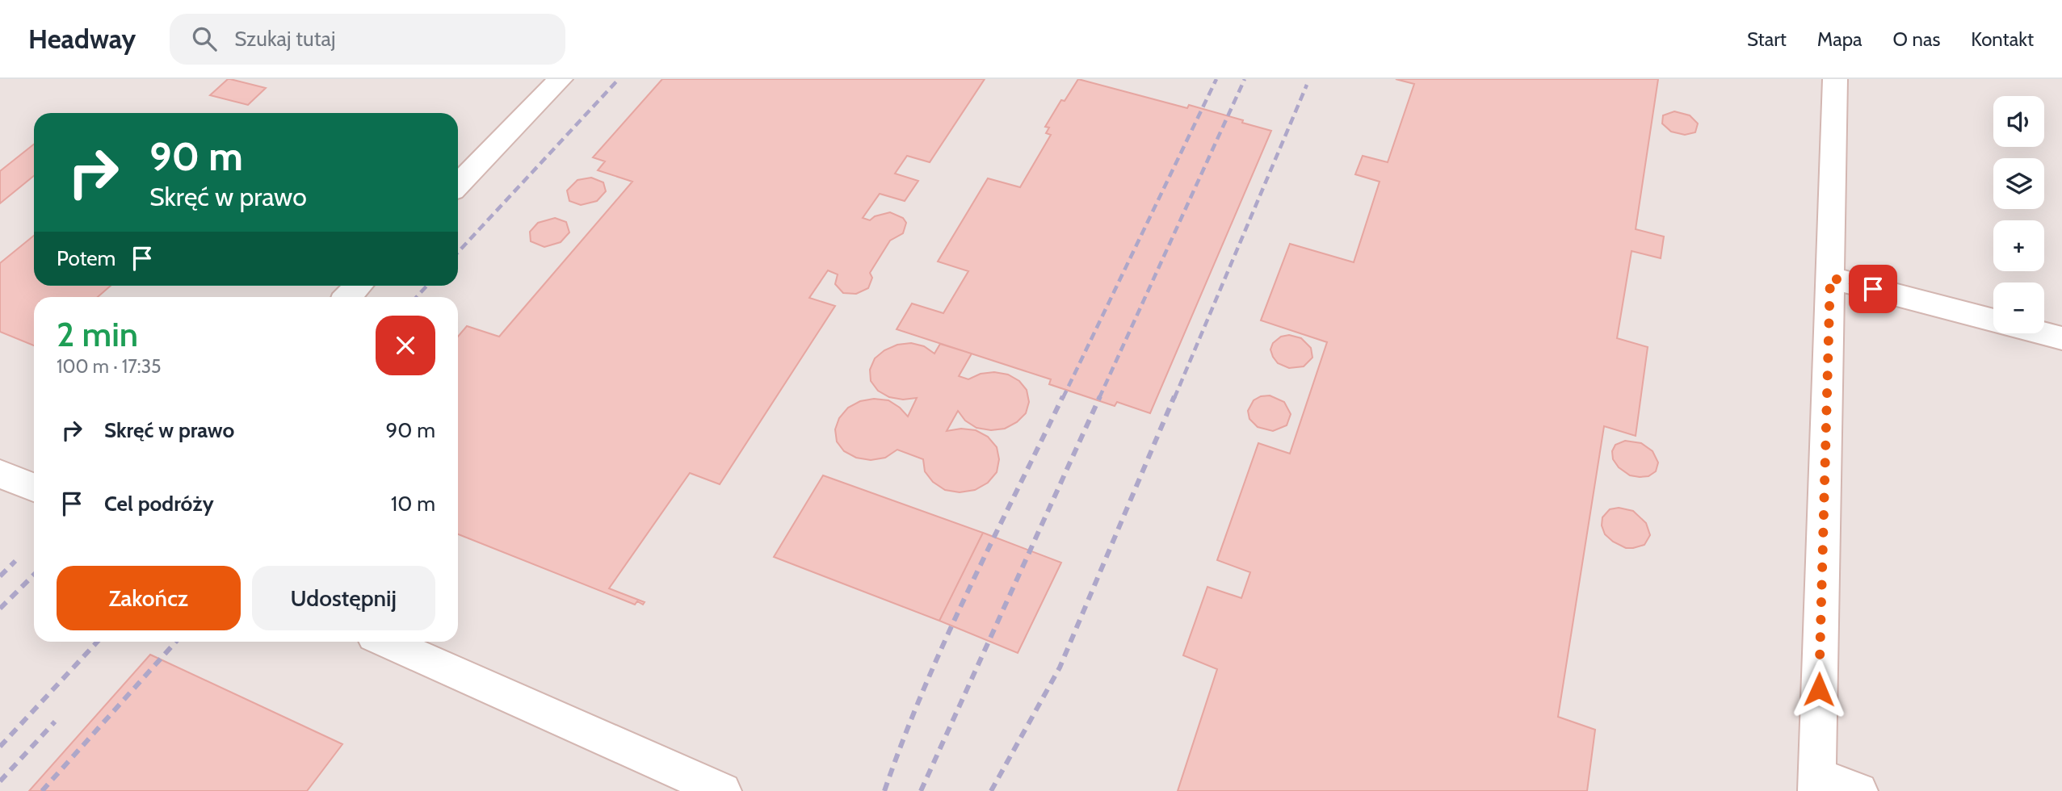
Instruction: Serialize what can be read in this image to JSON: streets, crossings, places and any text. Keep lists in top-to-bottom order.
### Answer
{
  "page": {
    "header": "Headway",
    "search": "Szukaj tutaj",
    "nav": [
      "Start",
      "Mapa",
      "O nas",
      "Kontakt"
    ],
    "map_buttons": ["+", "−"],
    "turn": ["90 m", "Skręć w prawo"],
    "then": "Potem",
    "heading": ["2 min", "100 m · 17:35"],
    "list": [
      {
        "name": "Skręć w prawo",
        "value": "90 m"
      },
      {
        "name": "Cel podróży",
        "value": "10 m"
      }
    ],
    "buttons": ["Zakończ", "Udostępnij"]
  }
}
